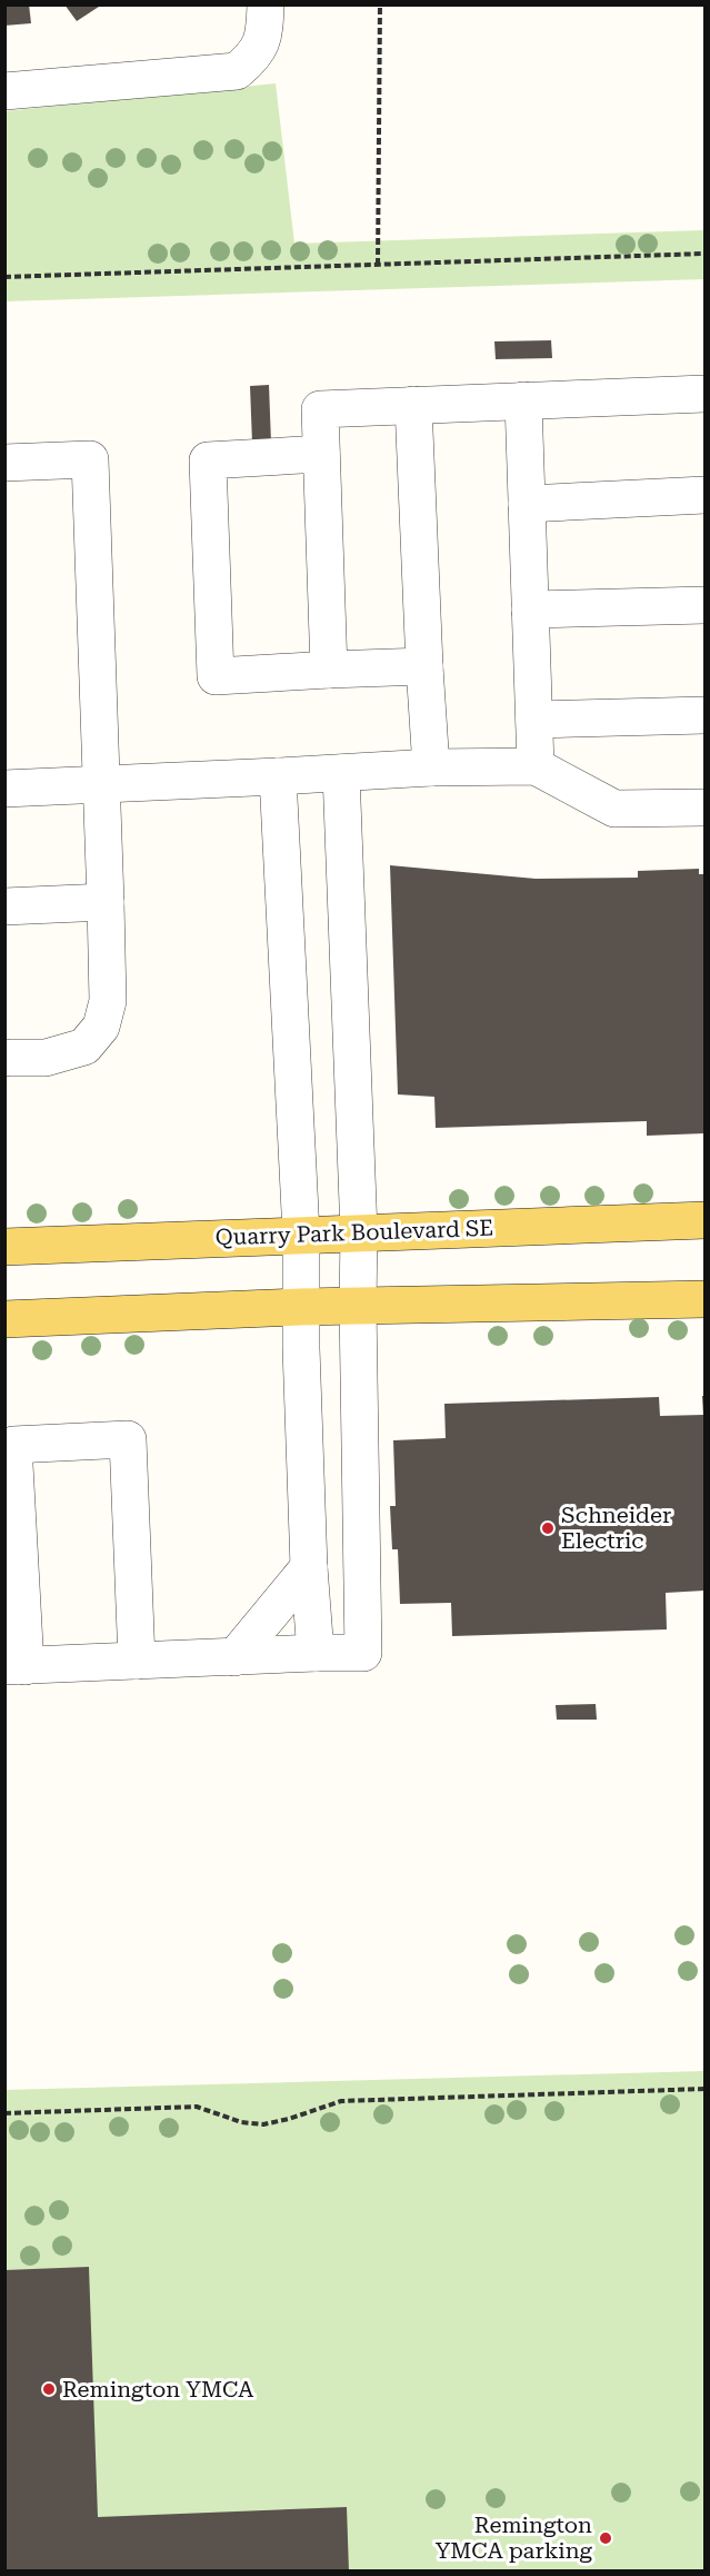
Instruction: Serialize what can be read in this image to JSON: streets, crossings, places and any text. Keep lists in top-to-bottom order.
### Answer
{
  "streets": {
    "main road": ["Quarry Park Boulevard SE"]
  },
  "places": ["Schneider Electric", "Remington YMCA", "Remington YMCA parking"]
}
